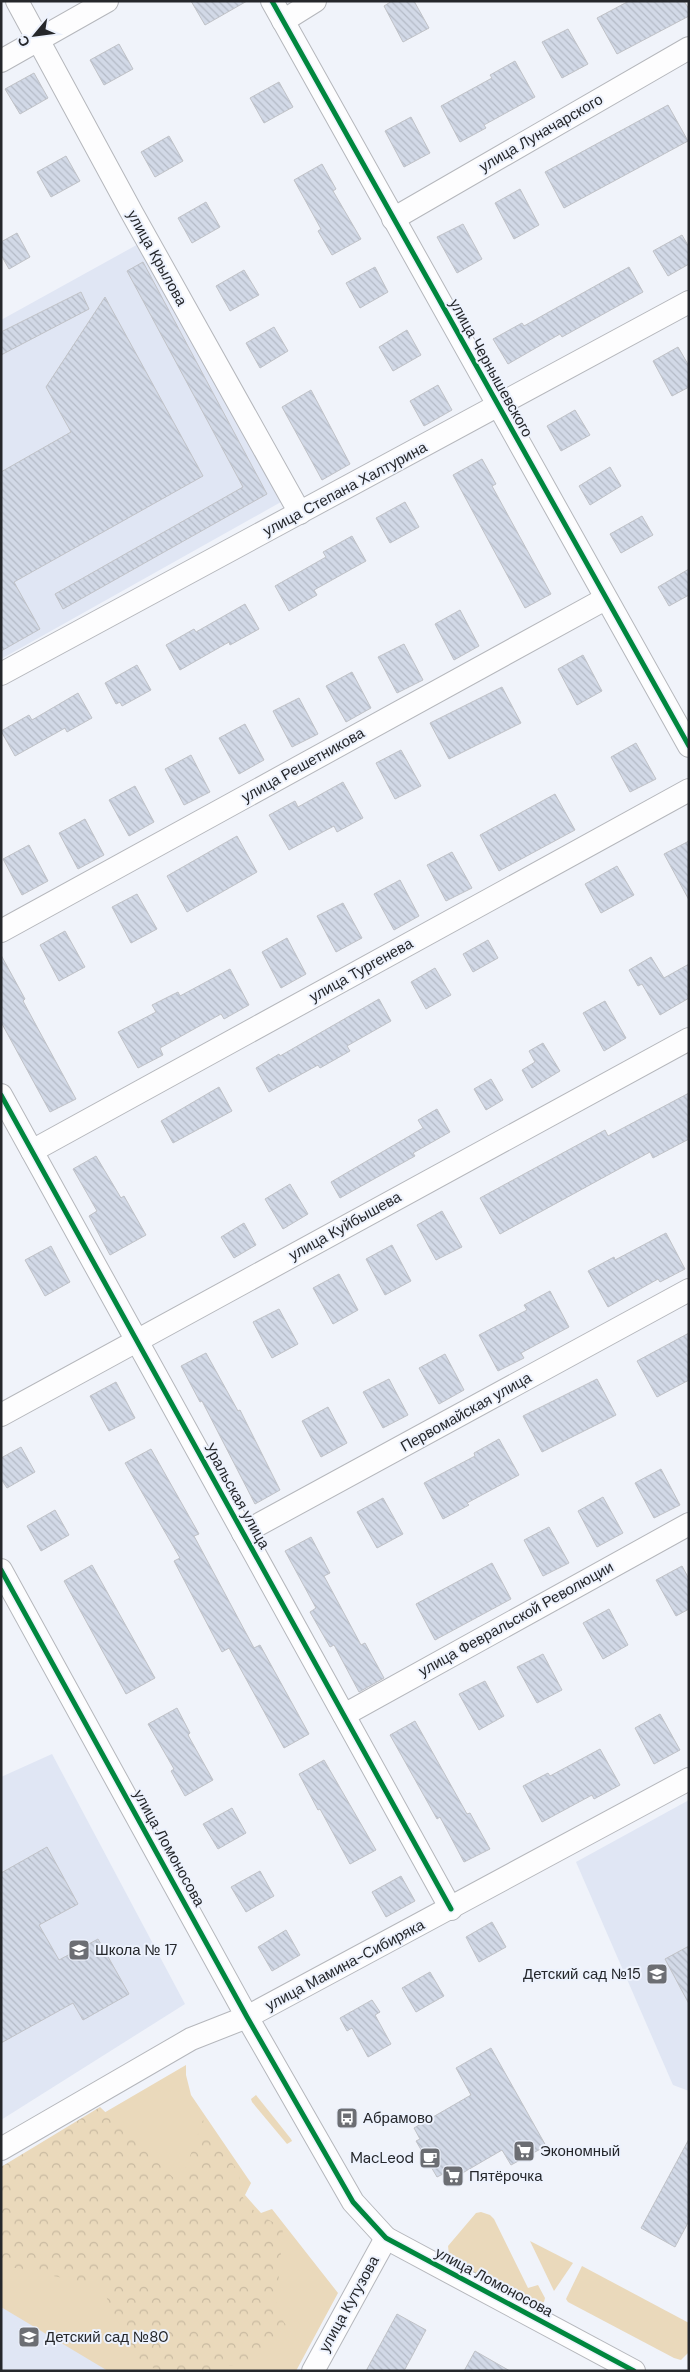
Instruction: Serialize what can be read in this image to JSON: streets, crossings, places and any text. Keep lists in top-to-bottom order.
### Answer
{
  "streets": {
    "street": [
      "улица Луначарского",
      "улица Крылова",
      "улица Чернышевского",
      "улица Степана Халтурина",
      "улица Решетникова",
      "улица Тургенева",
      "улица Куйбышева",
      "Первомайская улица",
      "Уральская улица",
      "улица Февральской Революции",
      "улица Ломоносова",
      "улица Мамина-Сибиряка",
      "улица Кутузова"
    ]
  },
  "crossings": [
    ["улица Луначарского", "улица Чернышевского"],
    ["улица Крылова", "улица Степана Халтурина"],
    ["улица Чернышевского", "улица Степана Халтурина"],
    ["улица Чернышевского", "улица Решетникова"],
    ["улица Тургенева", "Уральская улица"],
    ["улица Куйбышева", "Уральская улица"],
    ["Первомайская улица", "Уральская улица"],
    ["Уральская улица", "улица Февральской Революции"],
    ["Уральская улица", "улица Мамина-Сибиряка"],
    ["улица Ломоносова", "улица Мамина-Сибиряка"],
    ["улица Ломоносова", "улица Кутузова"]
  ],
  "places": {
    "school or university": ["Школа № 17", "Детский сад №15", "Детский сад №80"],
    "bus stop": ["Абрамово"],
    "supermarket": ["Экономный", "Пятёрочка"],
    "cafe": ["MacLeod"]
  },
  "north": "bottom left"
}
